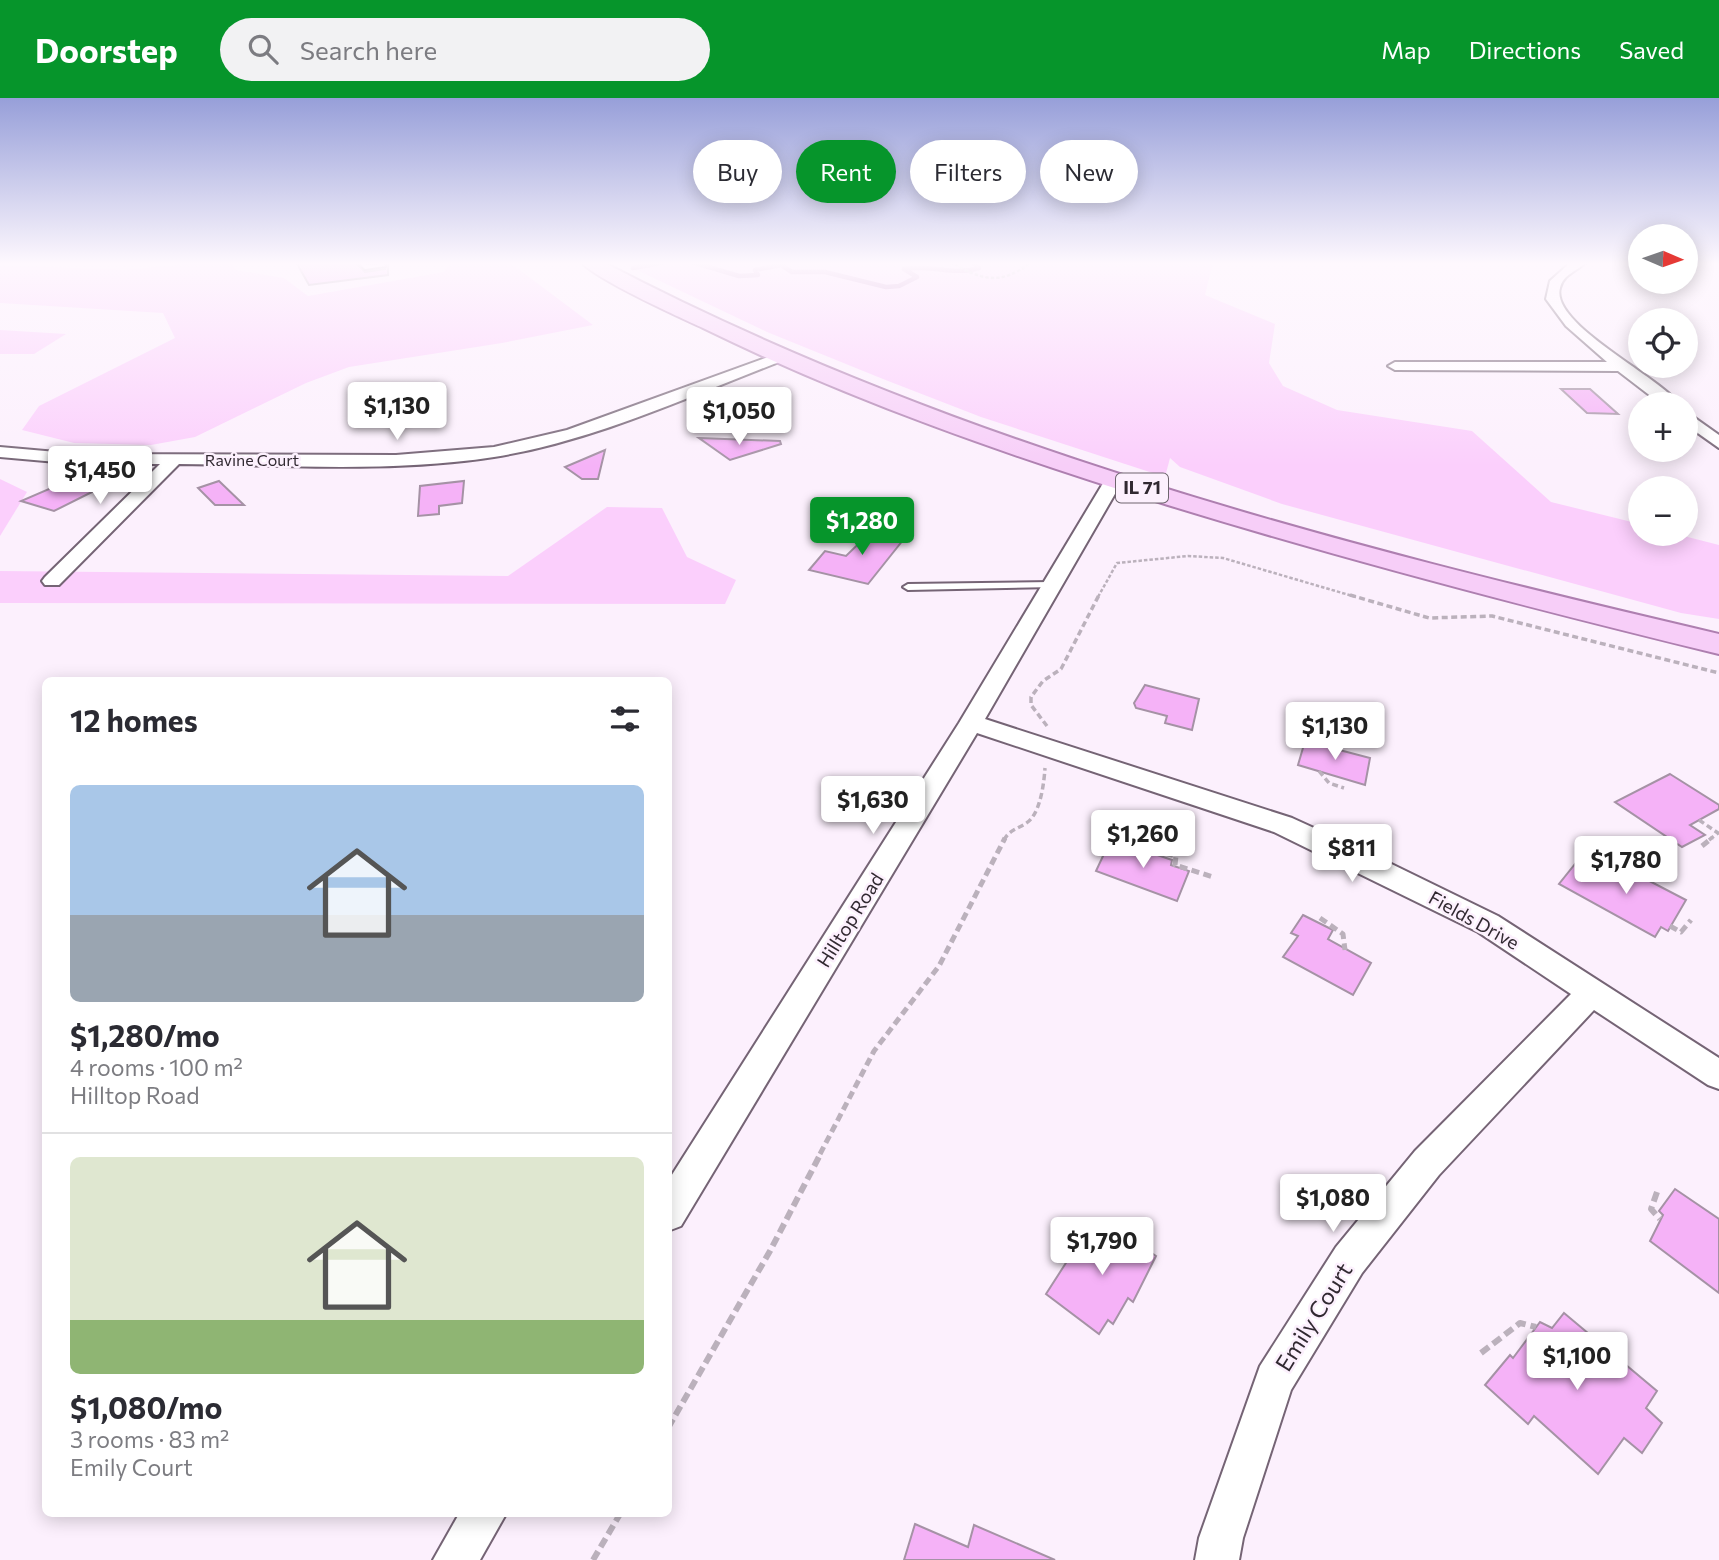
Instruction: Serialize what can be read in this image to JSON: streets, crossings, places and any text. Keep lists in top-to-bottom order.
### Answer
{
  "streets": {
    "main road": ["IL 71"],
    "street": [
      "Ravine Court",
      "Hilltop Road",
      "Fields Drive",
      "Emily Court"
    ]
  },
  "crossings": [
    ["Ravine Court", "IL 71"],
    ["IL 71", "Hilltop Road"],
    ["Hilltop Road", "Fields Drive"],
    ["Fields Drive", "Emily Court"]
  ],
  "north": "right",
  "page": {
    "header": "Doorstep",
    "search": "Search here",
    "nav": ["Map", "Directions", "Saved"],
    "chip": [
      "Buy",
      "Rent",
      "Filters",
      "New"
    ],
    "map_buttons": ["+", "−"],
    "price": [
      "$1,130",
      "$1,050",
      "$1,450",
      "$1,280",
      "$1,130",
      "$1,630",
      "$1,260",
      "$811",
      "$1,780",
      "$1,080",
      "$1,790",
      "$1,100"
    ],
    "heading": "12 homes",
    "list": [
      {
        "name": "$1,280/mo",
        "note": "4 rooms · 100 m² · Hilltop Road"
      },
      {
        "name": "$1,080/mo",
        "note": "3 rooms · 83 m² · Emily Court"
      }
    ]
  }
}
